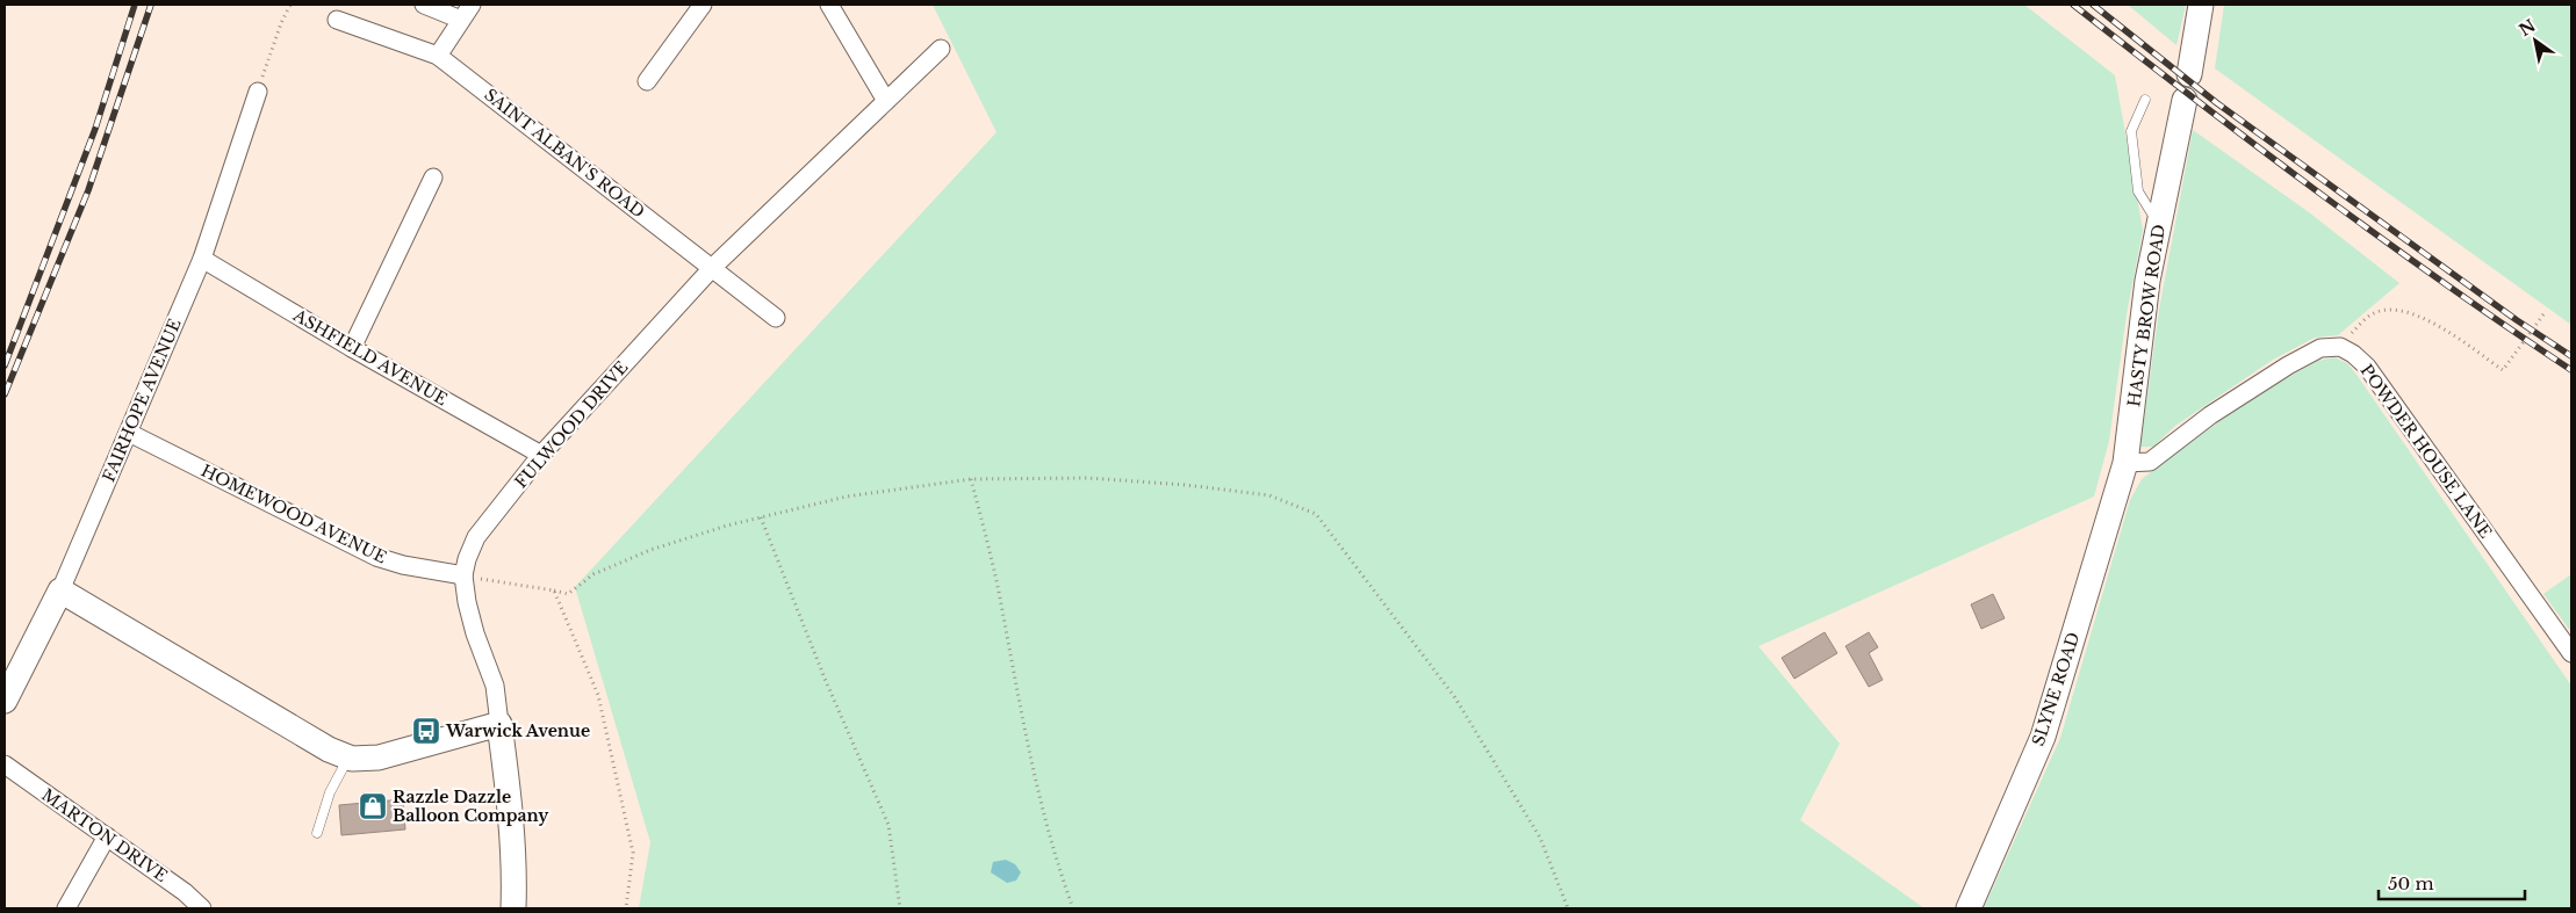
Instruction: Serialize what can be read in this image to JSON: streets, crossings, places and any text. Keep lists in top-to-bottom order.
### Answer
{
  "streets": {
    "street": [
      "SAINT ALBAN'S ROAD",
      "HASTY BROW ROAD",
      "ASHFIELD AVENUE",
      "FAIRHOPE AVENUE",
      "FULWOOD DRIVE",
      "POWDER HOUSE LANE",
      "HOMEWOOD AVENUE",
      "SLYNE ROAD",
      "MARTON DRIVE"
    ]
  },
  "crossings": [
    ["SAINT ALBAN'S ROAD", "FULWOOD DRIVE"],
    ["HASTY BROW ROAD", "SLYNE ROAD"],
    ["ASHFIELD AVENUE", "FAIRHOPE AVENUE"],
    ["ASHFIELD AVENUE", "FULWOOD DRIVE"],
    ["FAIRHOPE AVENUE", "HOMEWOOD AVENUE"],
    ["FULWOOD DRIVE", "HOMEWOOD AVENUE"]
  ],
  "places": {
    "bus stop": ["Warwick Avenue"],
    "shop": ["Razzle Dazzle Balloon Company"]
  },
  "scale_bar": "50 m",
  "north": "top left"
}
